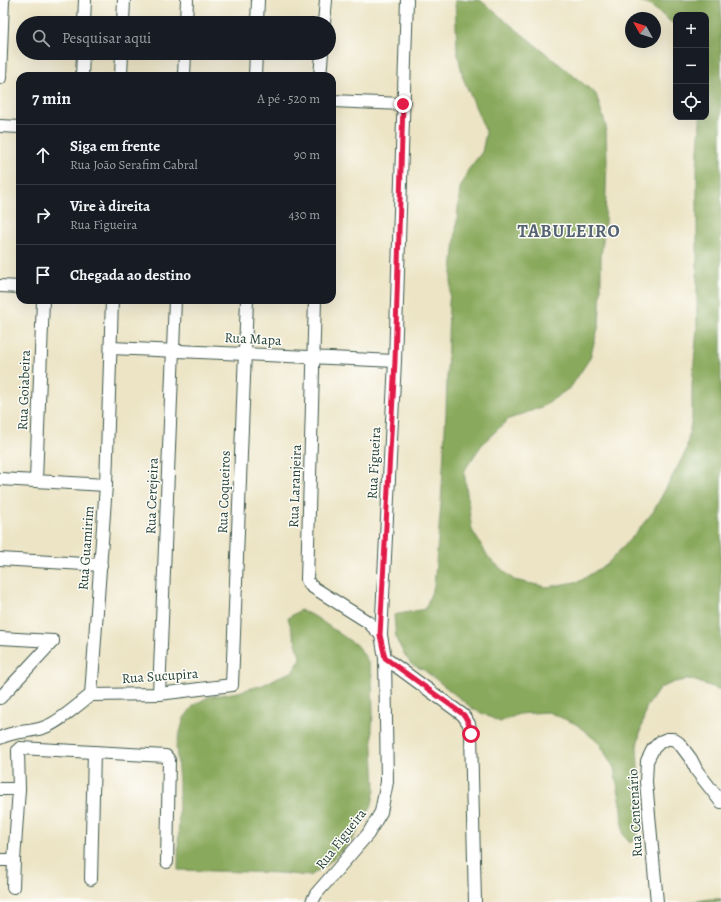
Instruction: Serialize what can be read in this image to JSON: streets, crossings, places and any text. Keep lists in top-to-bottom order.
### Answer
{
  "streets": {
    "street": [
      "Rua Mapa",
      "Rua Goiabeira",
      "Rua Figueira",
      "Rua Laranjeira",
      "Rua Coqueiros",
      "Rua Cerejeira",
      "Rua Guamirim",
      "Rua Sucupira",
      "Rua Centenário"
    ]
  },
  "crossings": [
    ["Rua Mapa", "Rua Figueira"],
    ["Rua Mapa", "Rua Laranjeira"],
    ["Rua Mapa", "Rua Coqueiros"],
    ["Rua Mapa", "Rua Cerejeira"],
    ["Rua Mapa", "Rua Guamirim"],
    ["Rua Figueira", "Rua Laranjeira"],
    ["Rua Coqueiros", "Rua Sucupira"],
    ["Rua Cerejeira", "Rua Sucupira"],
    ["Rua Guamirim", "Rua Sucupira"]
  ],
  "districts": ["TABULEIRO"],
  "north": "top left",
  "page": {
    "map_buttons": ["+", "−"],
    "search": "Pesquisar aqui",
    "heading": ["7 min", "A pé · 520 m"],
    "list": [
      ["Siga em frente", "Rua João Serafim Cabral", "90 m"],
      ["Vire à direita", "Rua Figueira", "430 m"],
      "Chegada ao destino"
    ]
  }
}
